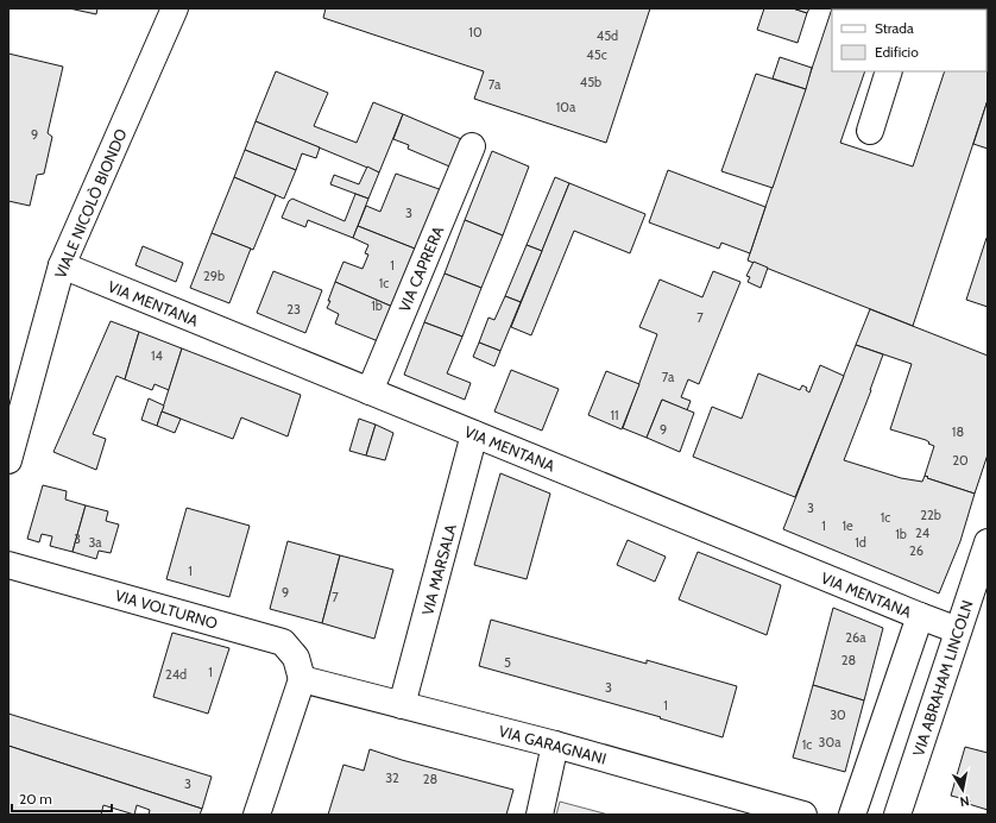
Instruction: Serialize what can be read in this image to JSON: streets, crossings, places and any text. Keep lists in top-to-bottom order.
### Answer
{
  "streets": {
    "street": [
      "VIALE NICOLÒ BIONDO",
      "VIA CAPRERA",
      "VIA MENTANA",
      "VIA MARSALA",
      "VIA VOLTURNO",
      "VIA ABRAHAM LINCOLN",
      "VIA GARAGNANI"
    ]
  },
  "crossings": [
    ["VIALE NICOLÒ BIONDO", "VIA MENTANA"],
    ["VIA CAPRERA", "VIA MENTANA"],
    ["VIA MENTANA", "VIA MARSALA"],
    ["VIA MENTANA", "VIA ABRAHAM LINCOLN"],
    ["VIA MARSALA", "VIA GARAGNANI"],
    ["VIA VOLTURNO", "VIA GARAGNANI"]
  ],
  "house_numbers": [
    "10",
    "45d",
    "45c",
    "45b",
    "7a",
    "10a",
    "9",
    "3",
    "1",
    "29b",
    "1c",
    "1b",
    "23",
    "7",
    "14",
    "7a",
    "11",
    "9",
    "18",
    "20",
    "3",
    "22b",
    "1c",
    "1",
    "1e",
    "24",
    "1b",
    "3",
    "3a",
    "1d",
    "26",
    "1",
    "9",
    "7",
    "26a",
    "28",
    "5",
    "1",
    "24d",
    "3",
    "1",
    "30",
    "30a",
    "1c",
    "32",
    "28",
    "3"
  ],
  "legend": ["Strada", "Edificio"],
  "scale_bar": "20 m",
  "north": "bottom"
}
